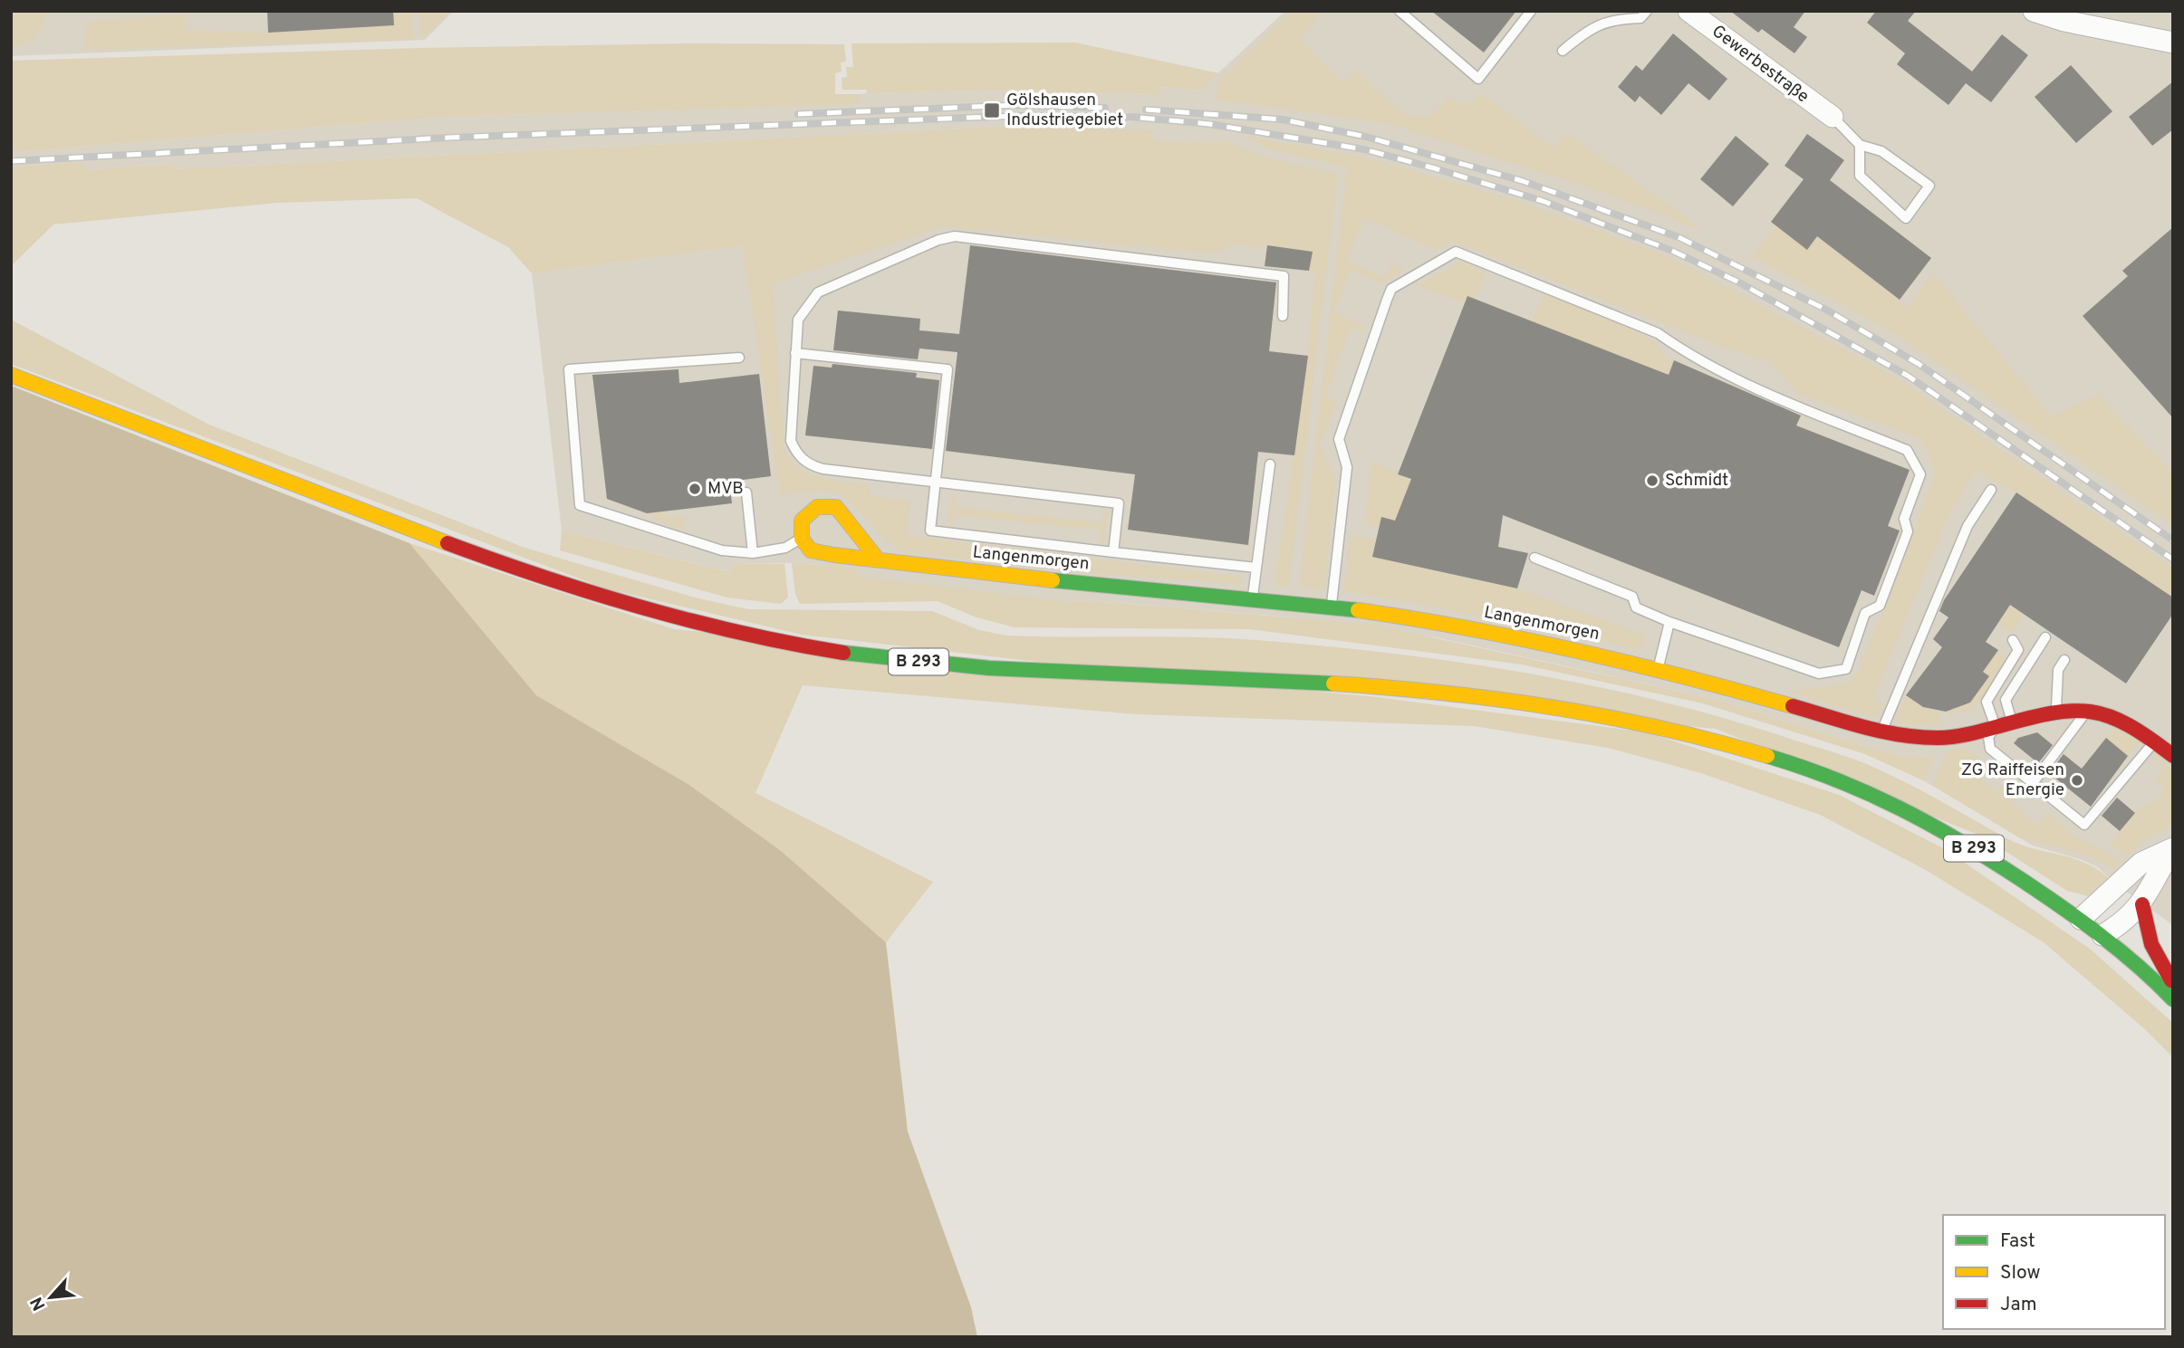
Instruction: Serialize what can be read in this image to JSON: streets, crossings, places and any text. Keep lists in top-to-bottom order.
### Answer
{
  "streets": {
    "main road": ["Langenmorgen", "B 293"],
    "street": ["Gewerbestraße"]
  },
  "places": {
    "transit": ["Gölshausen Industriegebiet"],
    "other": ["Schmidt", "MVB", "ZG Raiffeisen Energie"]
  },
  "legend": ["Fast", "Slow", "Jam"],
  "north": "bottom left"
}
